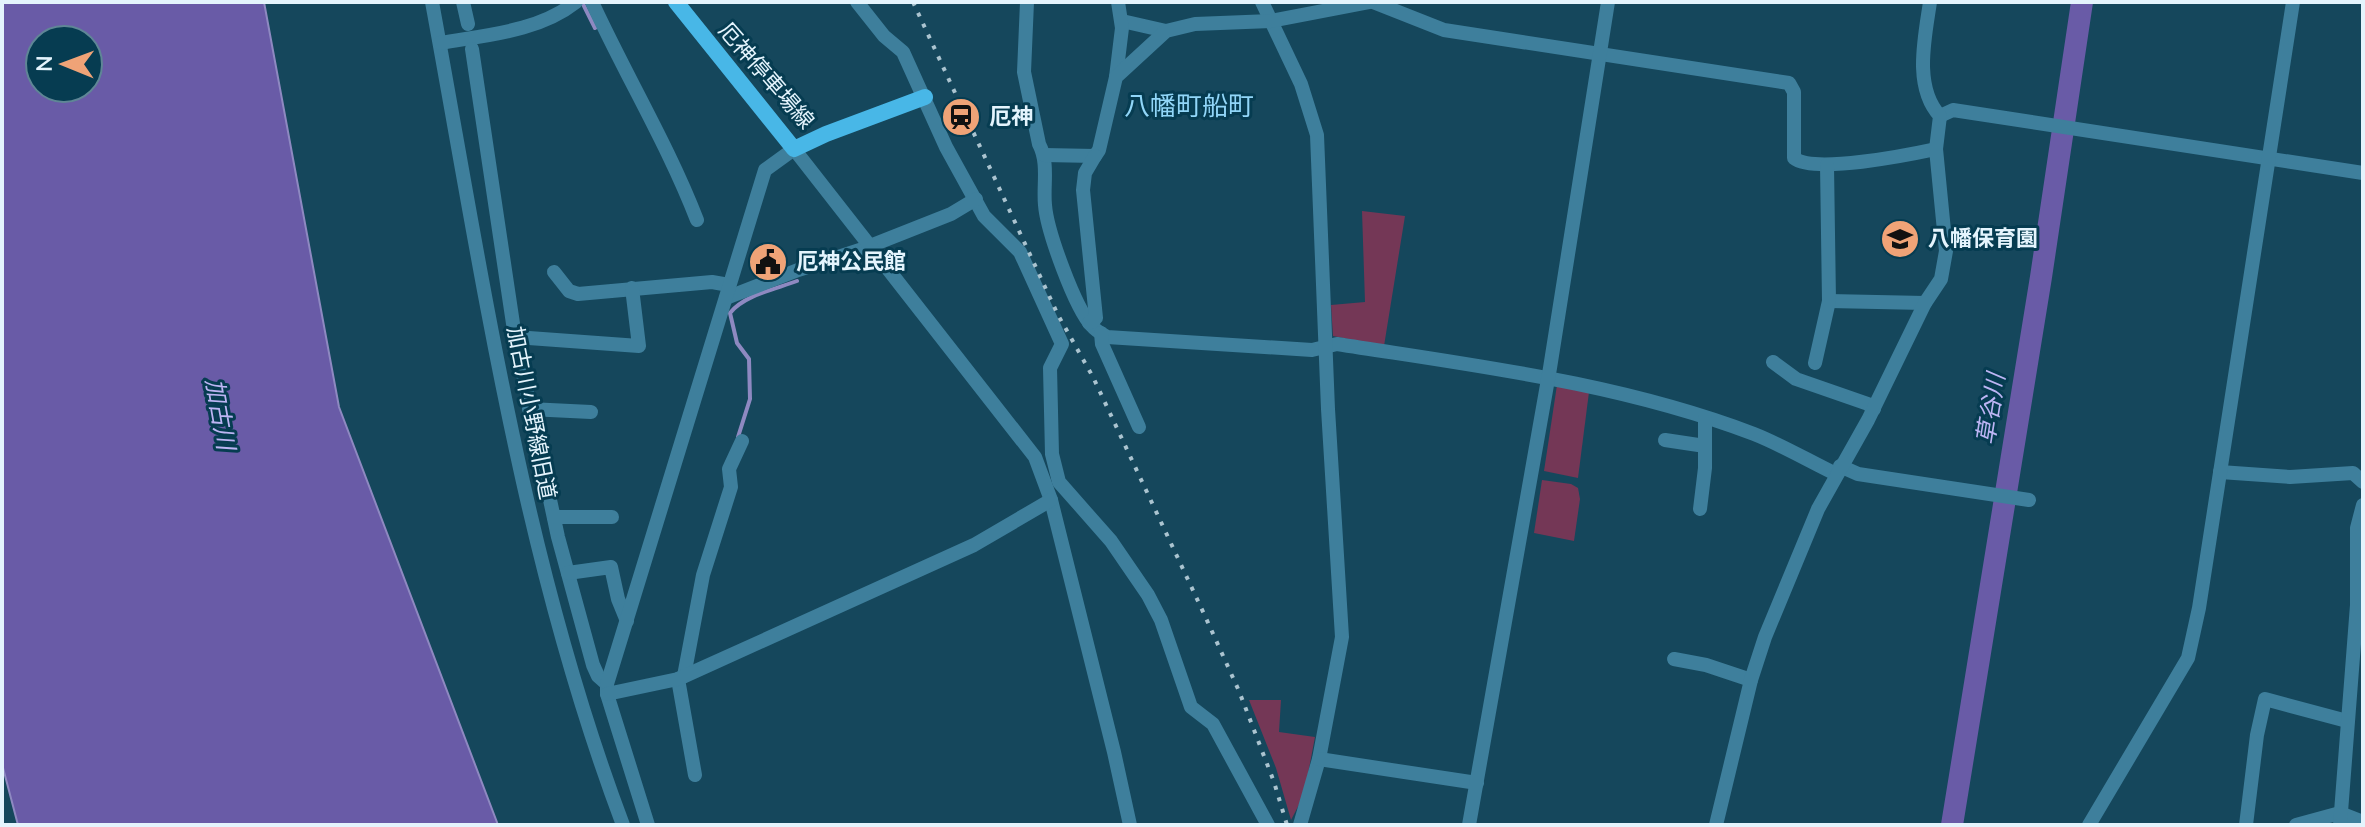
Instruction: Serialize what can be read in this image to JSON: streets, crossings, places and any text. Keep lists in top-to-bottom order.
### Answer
{
  "streets": {
    "main road": ["厄神停車場線"],
    "street": ["加古川小野線旧道"]
  },
  "districts": ["八幡町船町"],
  "water": ["草谷川", "加古川"],
  "places": {
    "station": ["厄神"],
    "school or university": ["八幡保育園"],
    "public building": ["厄神公民館"]
  },
  "north": "left"
}
